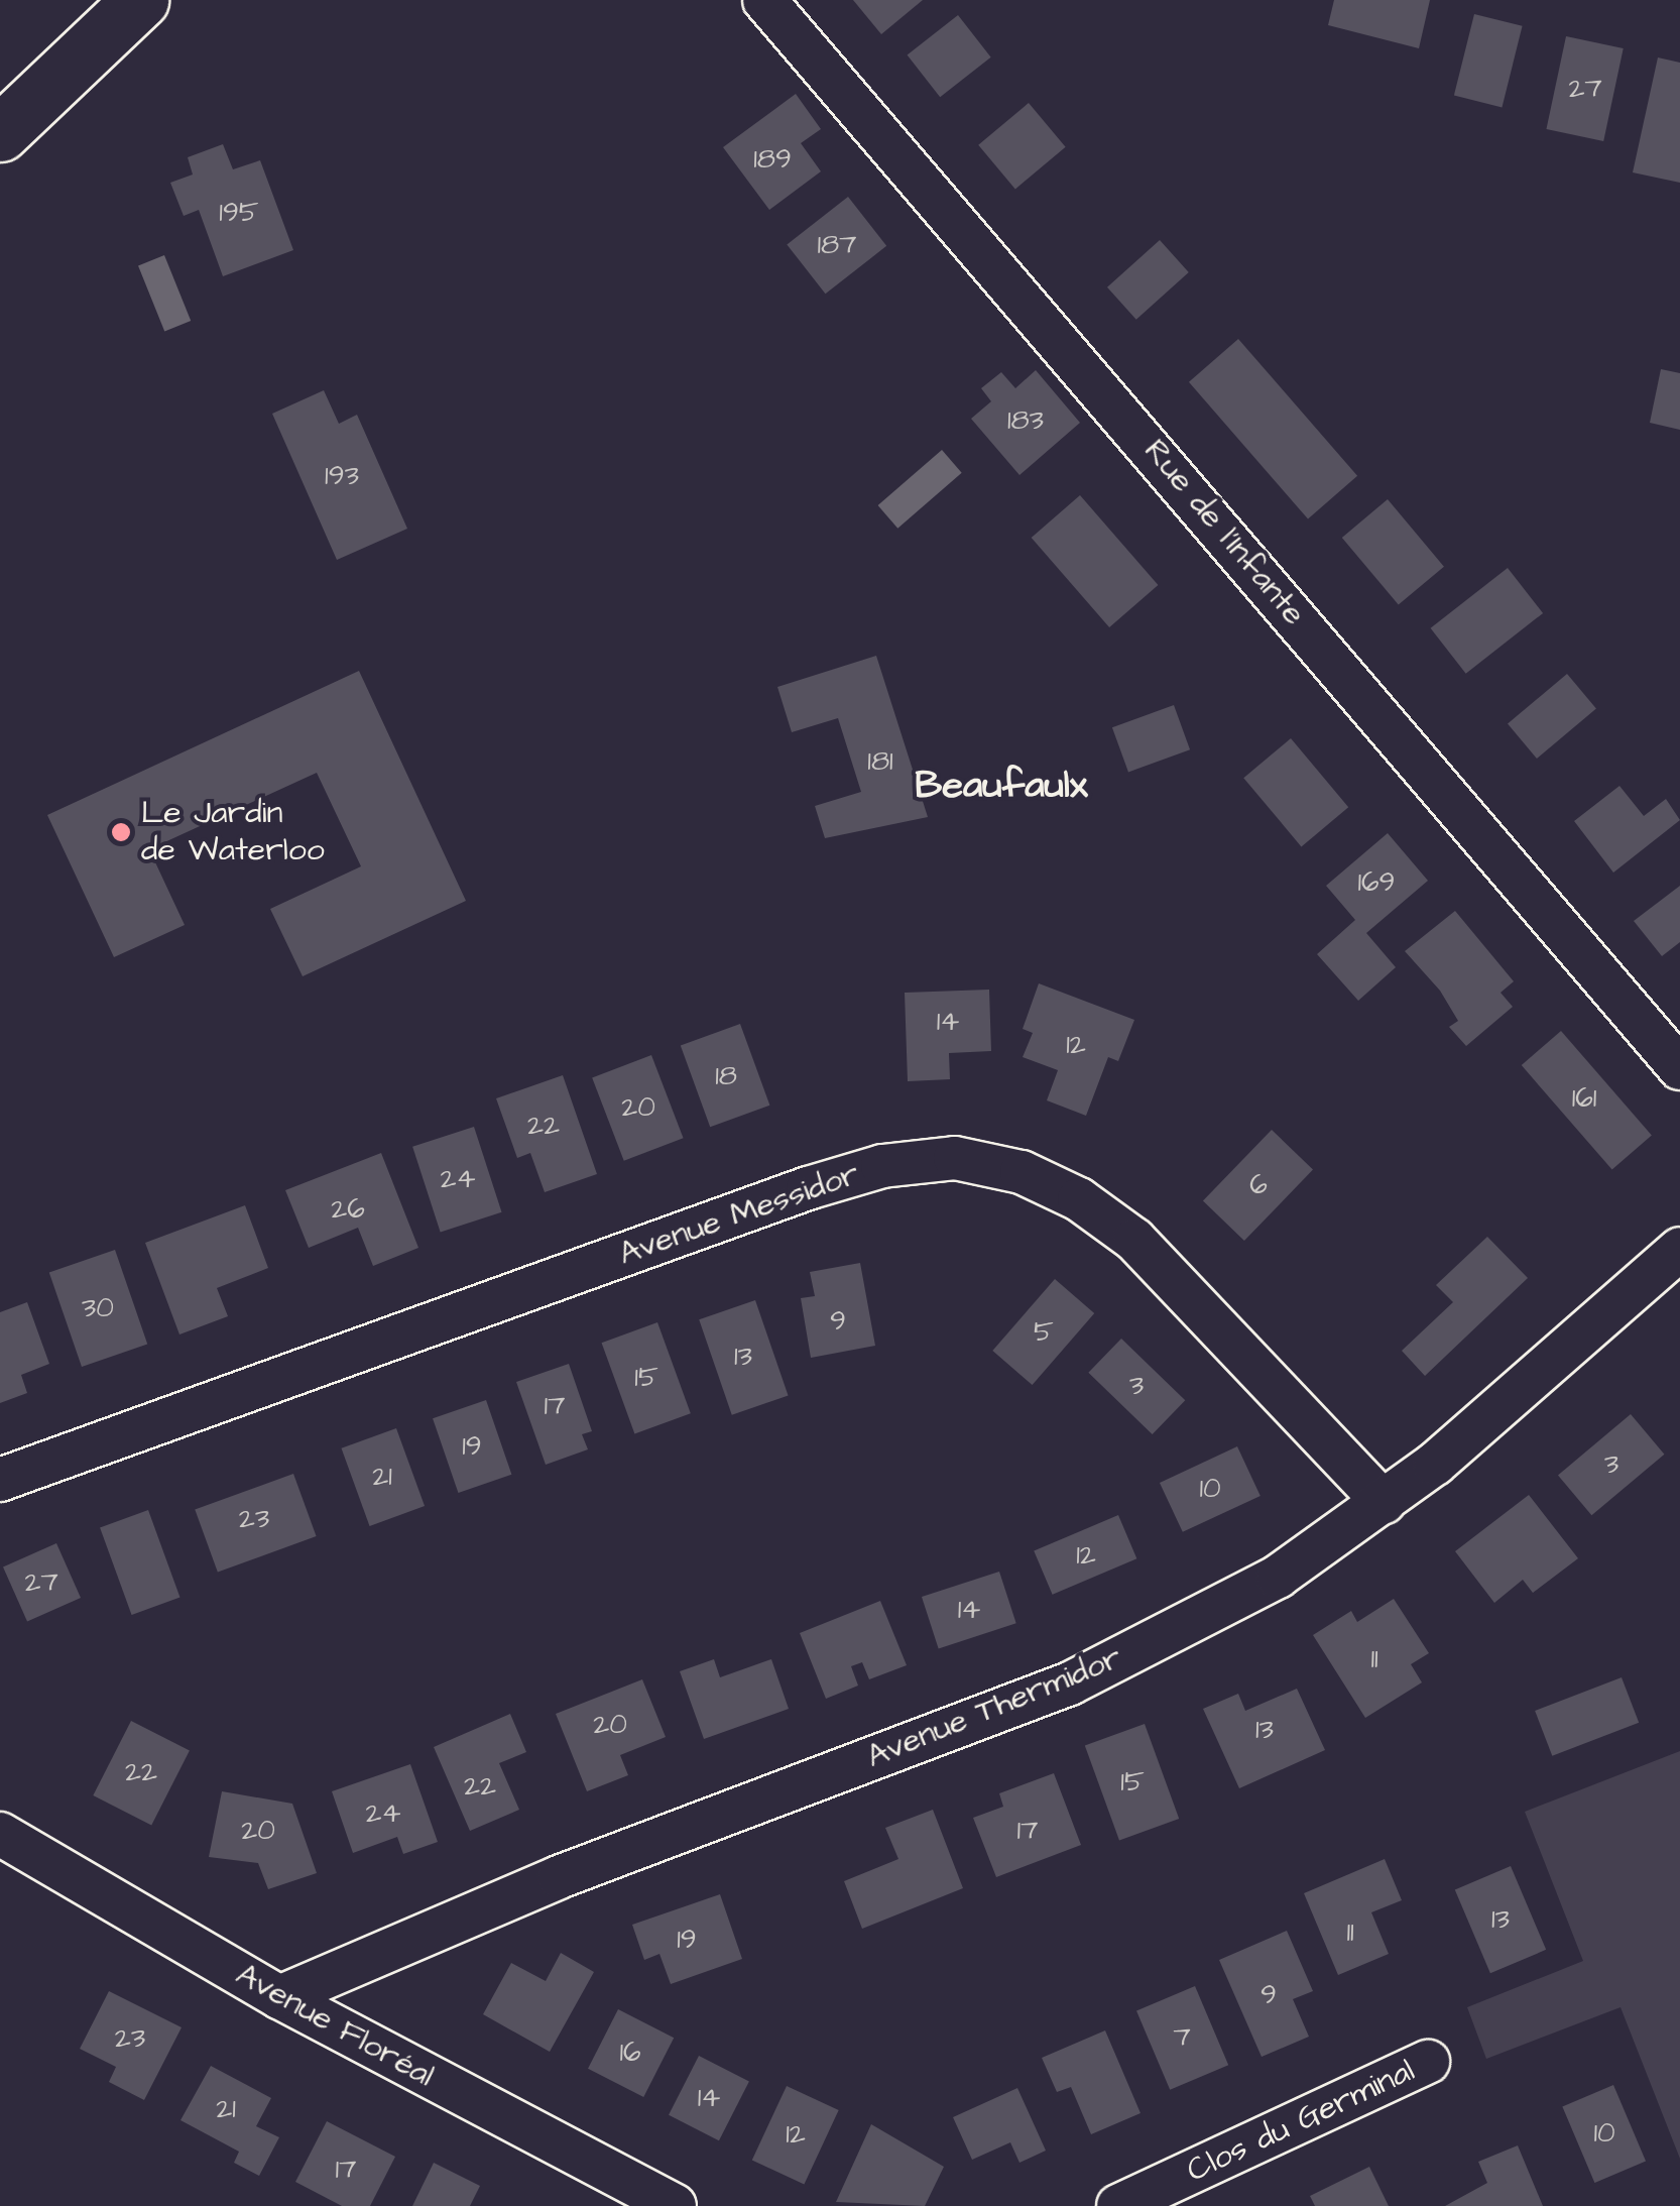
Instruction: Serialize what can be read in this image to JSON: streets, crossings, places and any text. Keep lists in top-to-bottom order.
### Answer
{
  "streets": {
    "street": [
      "Rue de l'Infante",
      "Avenue Messidor",
      "Avenue Thermidor",
      "Avenue Floréal",
      "Clos du Germinal"
    ]
  },
  "crossings": [
    ["Avenue Messidor", "Avenue Thermidor"],
    ["Avenue Thermidor", "Avenue Floréal"]
  ],
  "districts": ["Beaufaulx"],
  "places": ["Le Jardin de Waterloo"],
  "house_numbers": [
    "27",
    "189",
    "195",
    "187",
    "183",
    "193",
    "181",
    "169",
    "14",
    "12",
    "18",
    "161",
    "20",
    "22",
    "24",
    "6",
    "26",
    "30",
    "9",
    "5",
    "13",
    "15",
    "3",
    "17",
    "19",
    "3",
    "21",
    "10",
    "23",
    "12",
    "27",
    "14",
    "11",
    "20",
    "13",
    "22",
    "15",
    "22",
    "24",
    "20",
    "17",
    "13",
    "11",
    "19",
    "9",
    "7",
    "23",
    "16",
    "14",
    "21",
    "10",
    "12",
    "17"
  ]
}
